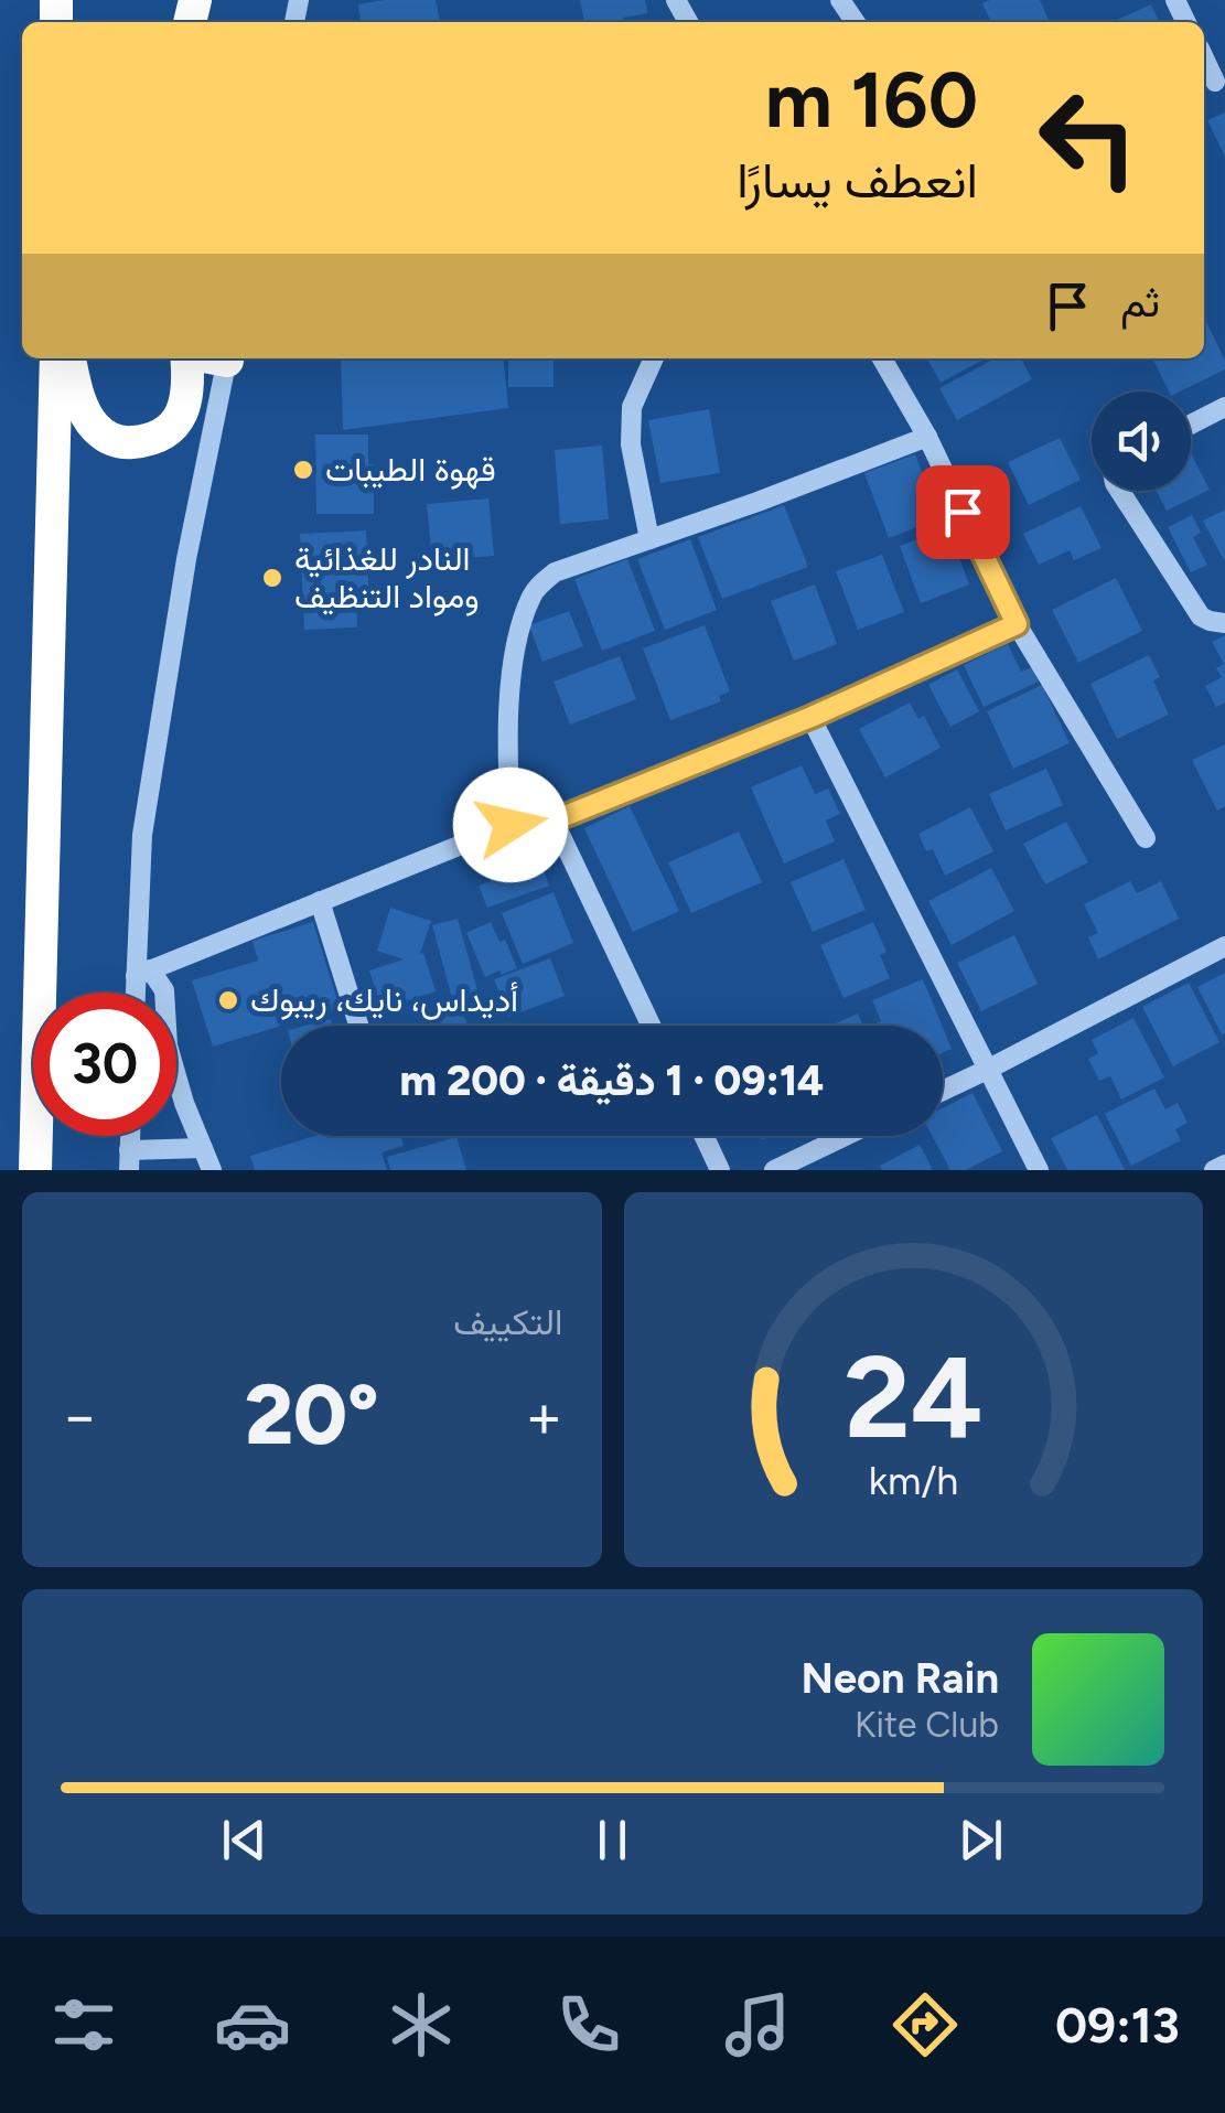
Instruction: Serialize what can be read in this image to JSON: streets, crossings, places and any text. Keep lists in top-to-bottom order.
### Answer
{
  "places": ["قهوة الطيبات", "النادر للغذائية ومواد التنظيف", "أديداس، نايك، ريبوك"],
  "page": {
    "turn": ["160 m", "انعطف يسارًا"],
    "then": "ثم",
    "limit": "30",
    "trip": "09:14 · 1 دقيقة · 200 m",
    "tile": "التكييف",
    "heat": ["−", "20°", "+"],
    "song": ["Neon Rain", "Kite Club"],
    "tabs": "09:13",
    "gauge": ["24", "km/h"]
  }
}
